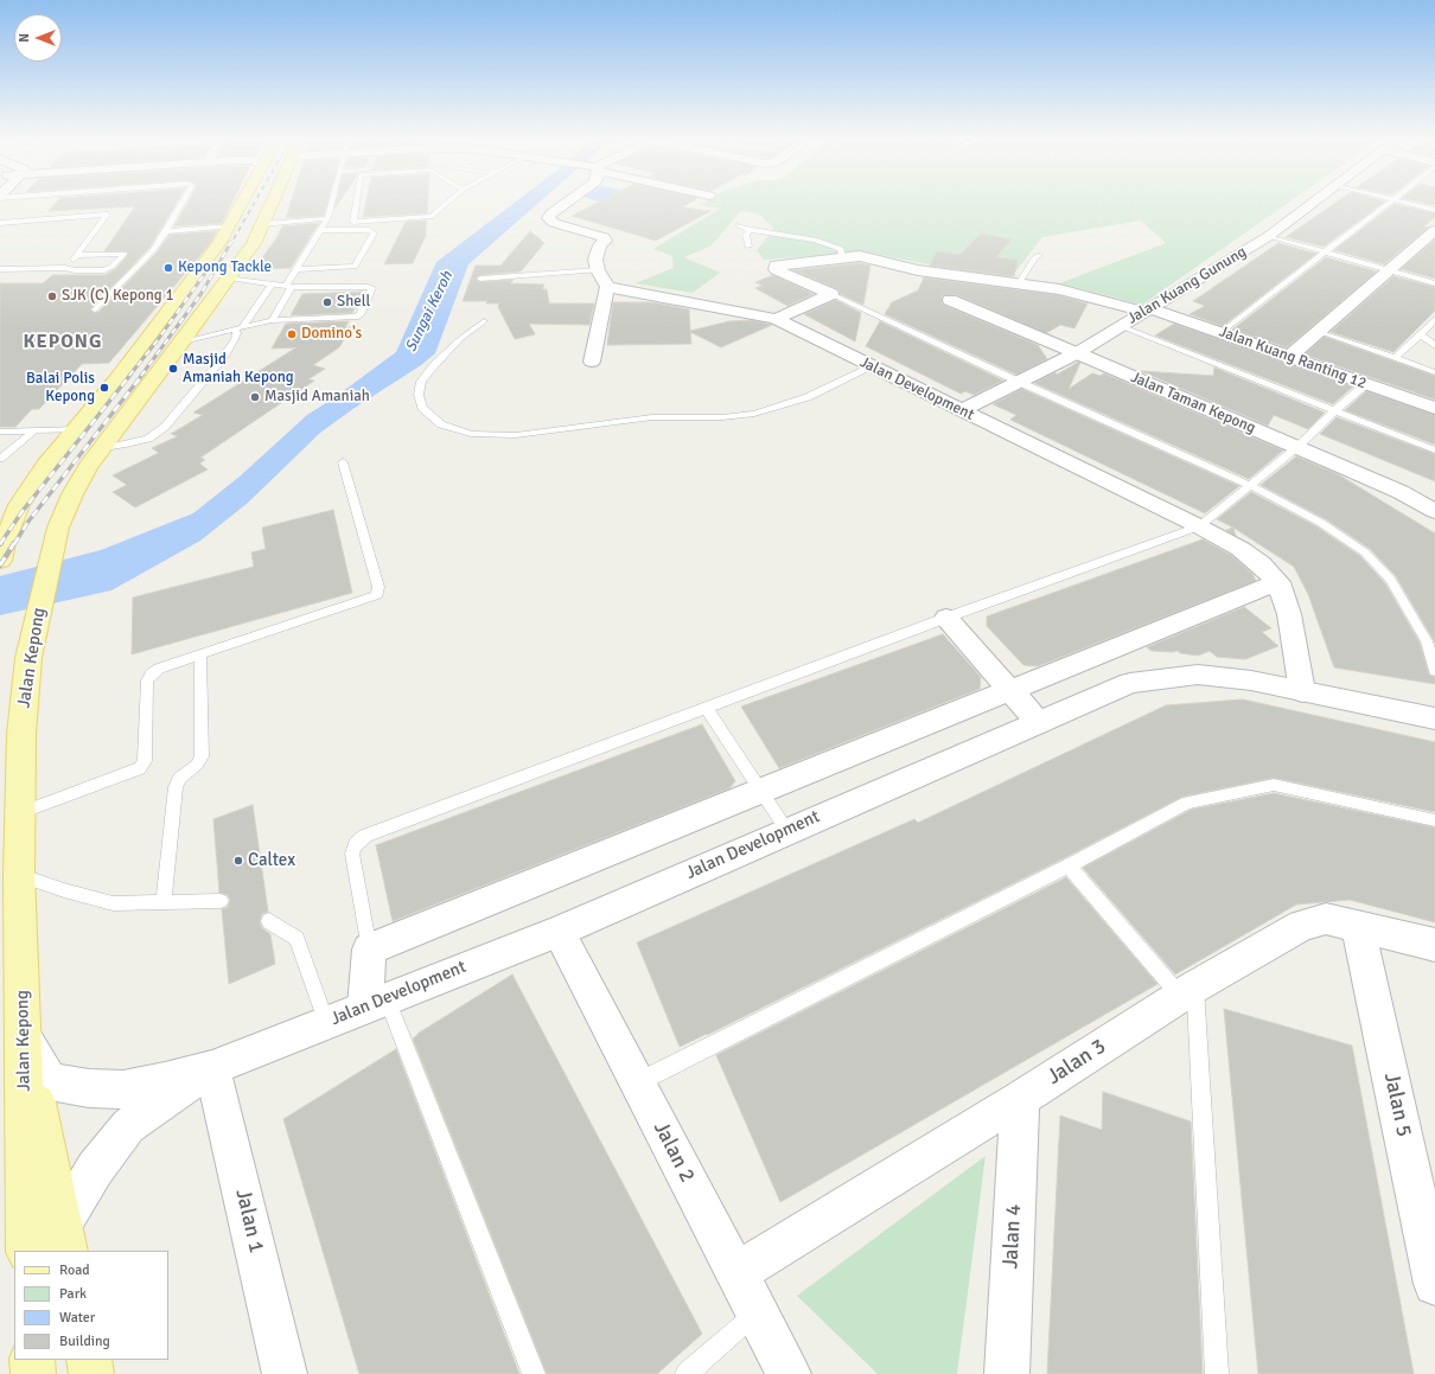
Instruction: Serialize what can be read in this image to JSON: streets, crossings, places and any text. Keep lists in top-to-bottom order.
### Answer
{
  "streets": {
    "main road": ["Jalan Kepong"],
    "street": [
      "Jalan Kuang Gunung",
      "Jalan Kuang Ranting 12",
      "Jalan Development",
      "Jalan Taman Kepong",
      "Jalan 3",
      "Jalan 5",
      "Jalan 2",
      "Jalan 1",
      "Jalan 4"
    ]
  },
  "crossings": [
    ["Jalan Kuang Gunung", "Jalan Kuang Ranting 12"],
    ["Jalan Kuang Gunung", "Jalan Development"],
    ["Jalan Kuang Gunung", "Jalan Taman Kepong"],
    ["Jalan Development", "Jalan Kepong"],
    ["Jalan Development", "Jalan 2"],
    ["Jalan Development", "Jalan 1"],
    ["Jalan 3", "Jalan 5"],
    ["Jalan 3", "Jalan 2"],
    ["Jalan 3", "Jalan 4"]
  ],
  "districts": ["KEPONG"],
  "water": ["Sungai Keroh"],
  "places": [
    "Kepong Tackle",
    "SJK (C) Kepong 1",
    "Shell",
    "Domino's",
    "Masjid Amaniah Kepong",
    "Balai Polis Kepong",
    "Masjid Amaniah",
    "Caltex"
  ],
  "legend": [
    "Road",
    "Park",
    "Water",
    "Building"
  ],
  "north": "left"
}
